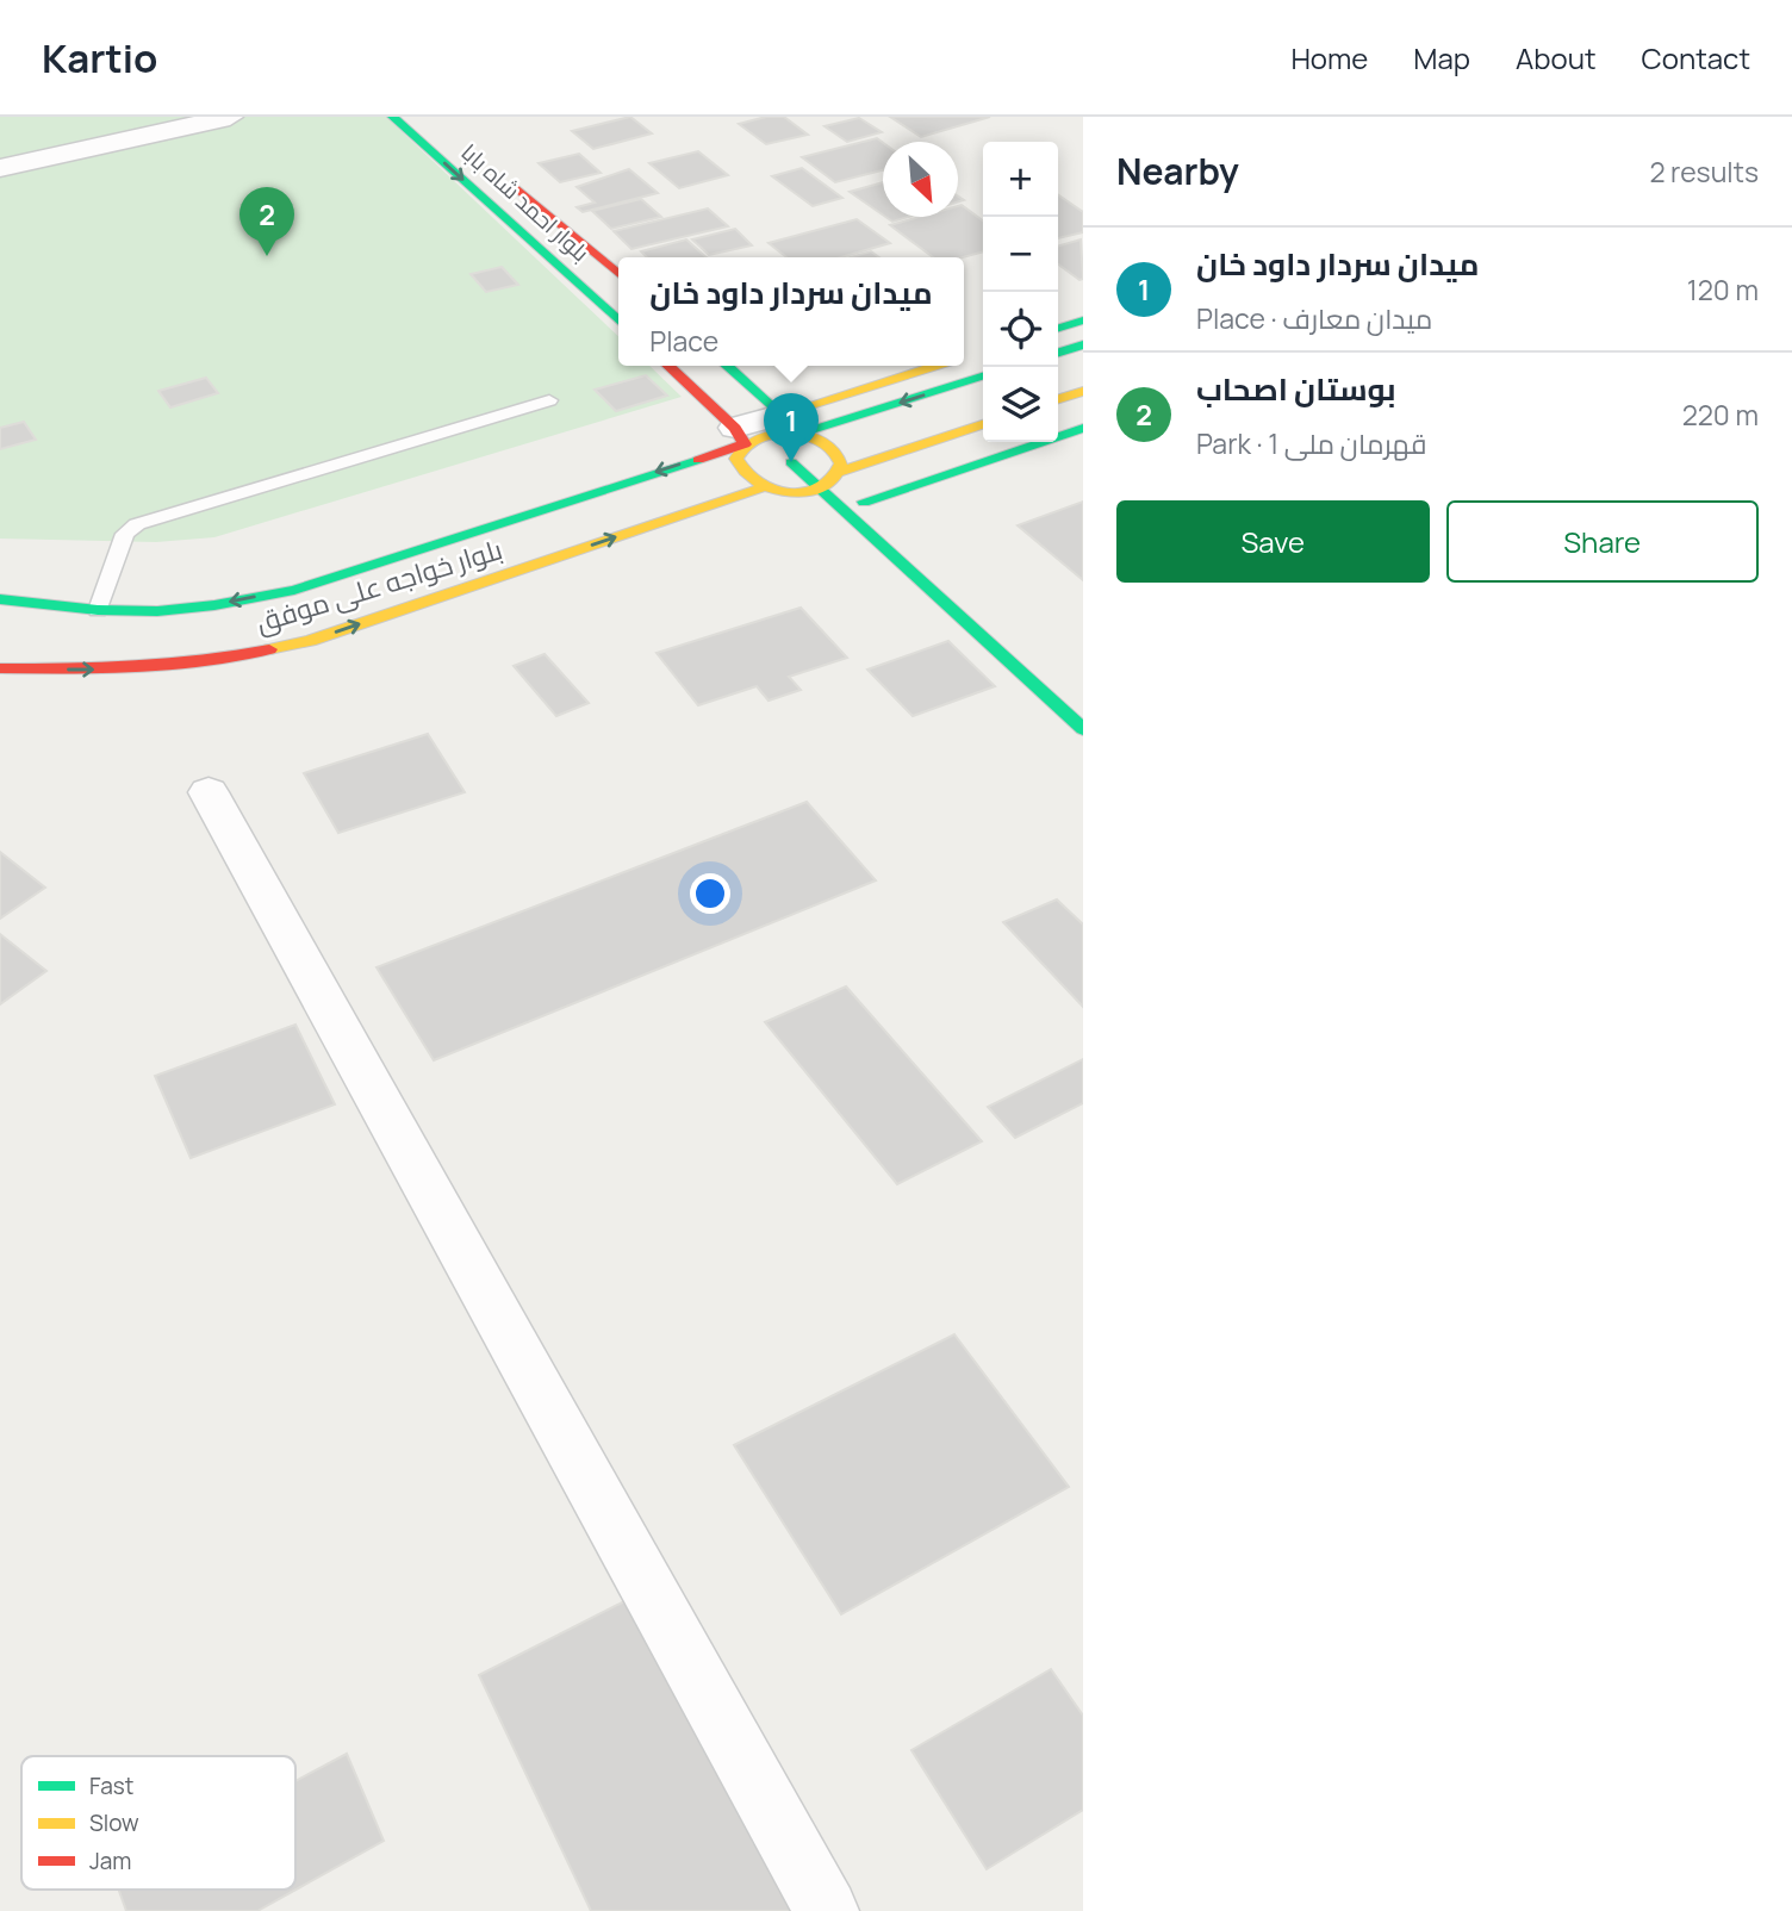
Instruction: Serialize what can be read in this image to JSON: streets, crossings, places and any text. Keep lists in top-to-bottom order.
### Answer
{
  "streets": {
    "main road": ["بلوار احمد شاه بابا", "بلوار خواجه علی موفق"]
  },
  "legend": ["Fast", "Slow", "Jam"],
  "north": "bottom right",
  "page": {
    "header": "Kartio",
    "nav": [
      "Home",
      "Map",
      "About",
      "Contact"
    ],
    "heading": ["Nearby", "2 results"],
    "map_buttons": ["+", "−"],
    "pins": ["2", "1"],
    "list": [
      {
        "mark": "1",
        "name": "میدان سردار داود خان",
        "note": "Place · میدان معارف",
        "value": "120 m"
      },
      {
        "mark": "2",
        "name": "بوستان اصحاب",
        "note": "Park · قهرمان ملی 1",
        "value": "220 m"
      }
    ],
    "popup": ["میدان سردار داود خان", "Place"],
    "buttons": ["Save", "Share"]
  }
}
